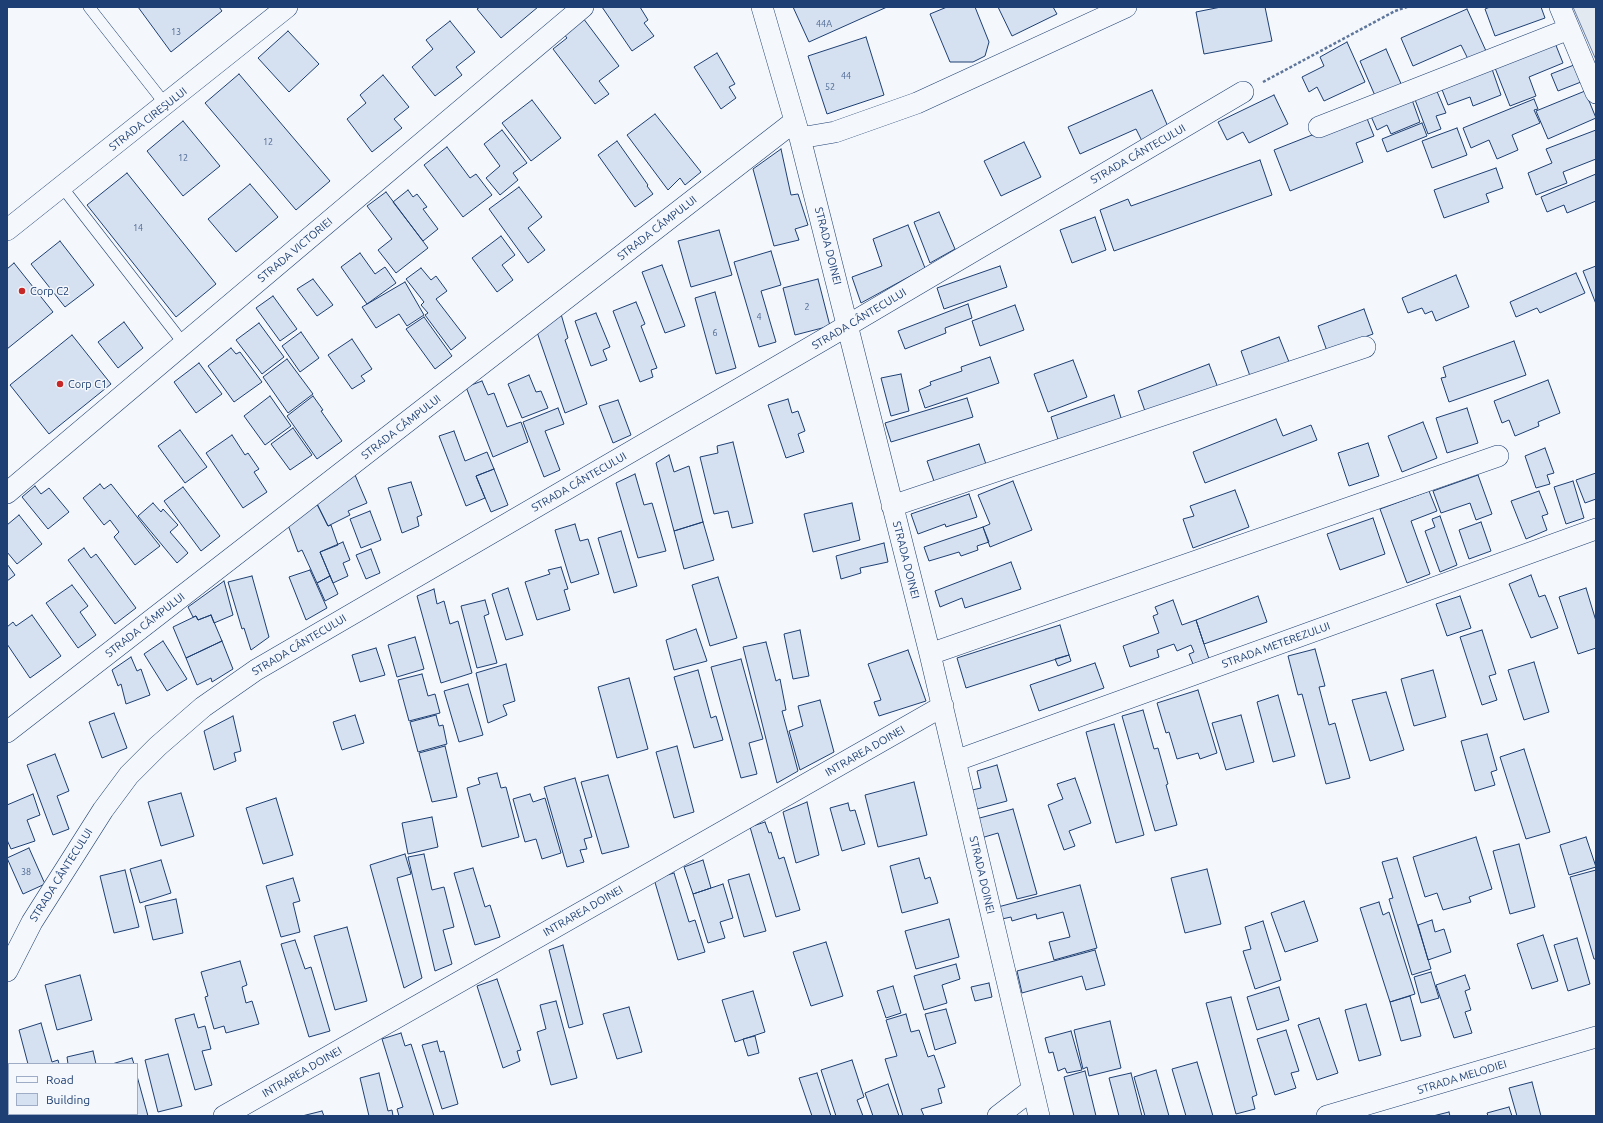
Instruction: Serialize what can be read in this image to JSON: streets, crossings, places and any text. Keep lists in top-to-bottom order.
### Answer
{
  "streets": {
    "street": [
      "STRADA CIREȘULUI",
      "STRADA CÂNTECULUI",
      "STRADA CÂMPULUI",
      "STRADA DOINEI",
      "STRADA VICTORIEI",
      "STRADA METEREZULUI",
      "INTRAREA DOINEI",
      "STRADA MELODIEI"
    ]
  },
  "crossings": [
    ["STRADA CÂNTECULUI", "STRADA DOINEI"],
    ["STRADA CÂMPULUI", "STRADA DOINEI"],
    ["STRADA DOINEI", "STRADA METEREZULUI"],
    ["STRADA DOINEI", "INTRAREA DOINEI"]
  ],
  "places": ["Corp C2", "Corp C1"],
  "house_numbers": [
    "44A",
    "13",
    "44",
    "52",
    "12",
    "12",
    "14",
    "2",
    "4",
    "6",
    "38"
  ],
  "legend": ["Road", "Building"]
}
